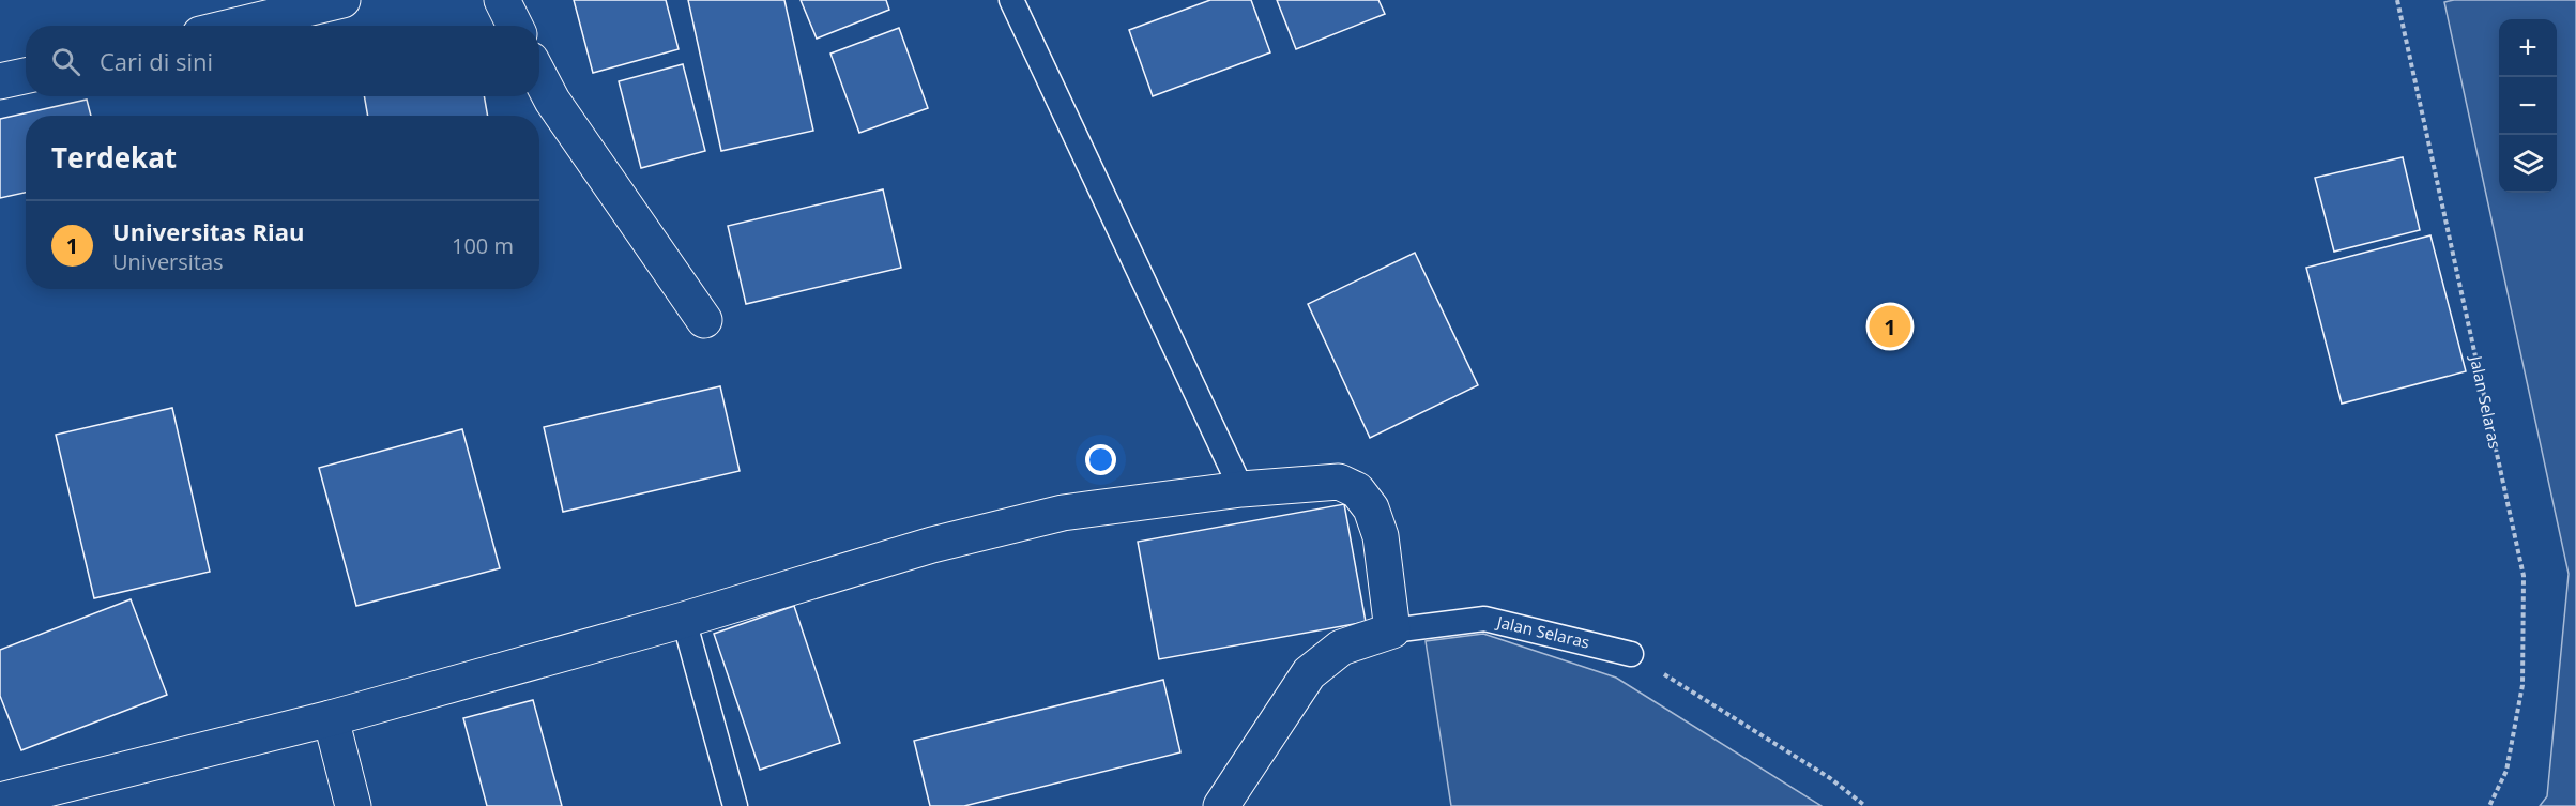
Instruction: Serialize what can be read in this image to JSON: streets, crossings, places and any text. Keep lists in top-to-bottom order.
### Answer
{
  "streets": {
    "street": ["Jalan Selaras"]
  },
  "page": {
    "map_buttons": ["+", "−"],
    "search": "Cari di sini",
    "heading": "Terdekat",
    "list": [
      {
        "mark": "1",
        "name": "Universitas Riau",
        "note": "Universitas",
        "value": "100 m"
      }
    ],
    "pins": "1"
  }
}
